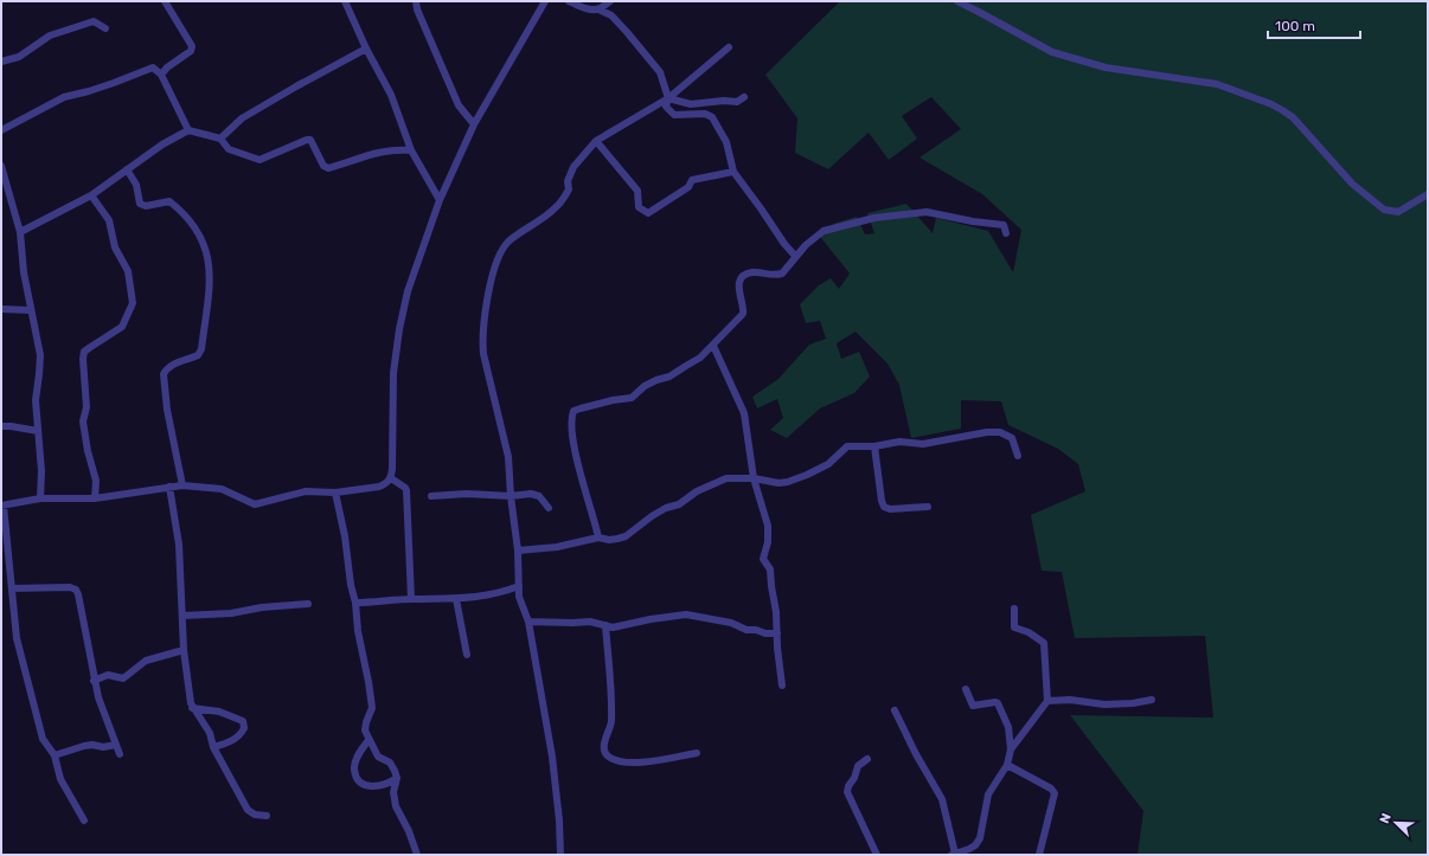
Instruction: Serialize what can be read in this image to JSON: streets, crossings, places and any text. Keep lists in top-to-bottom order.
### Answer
{
  "scale_bar": "100 m",
  "north": "top left"
}
